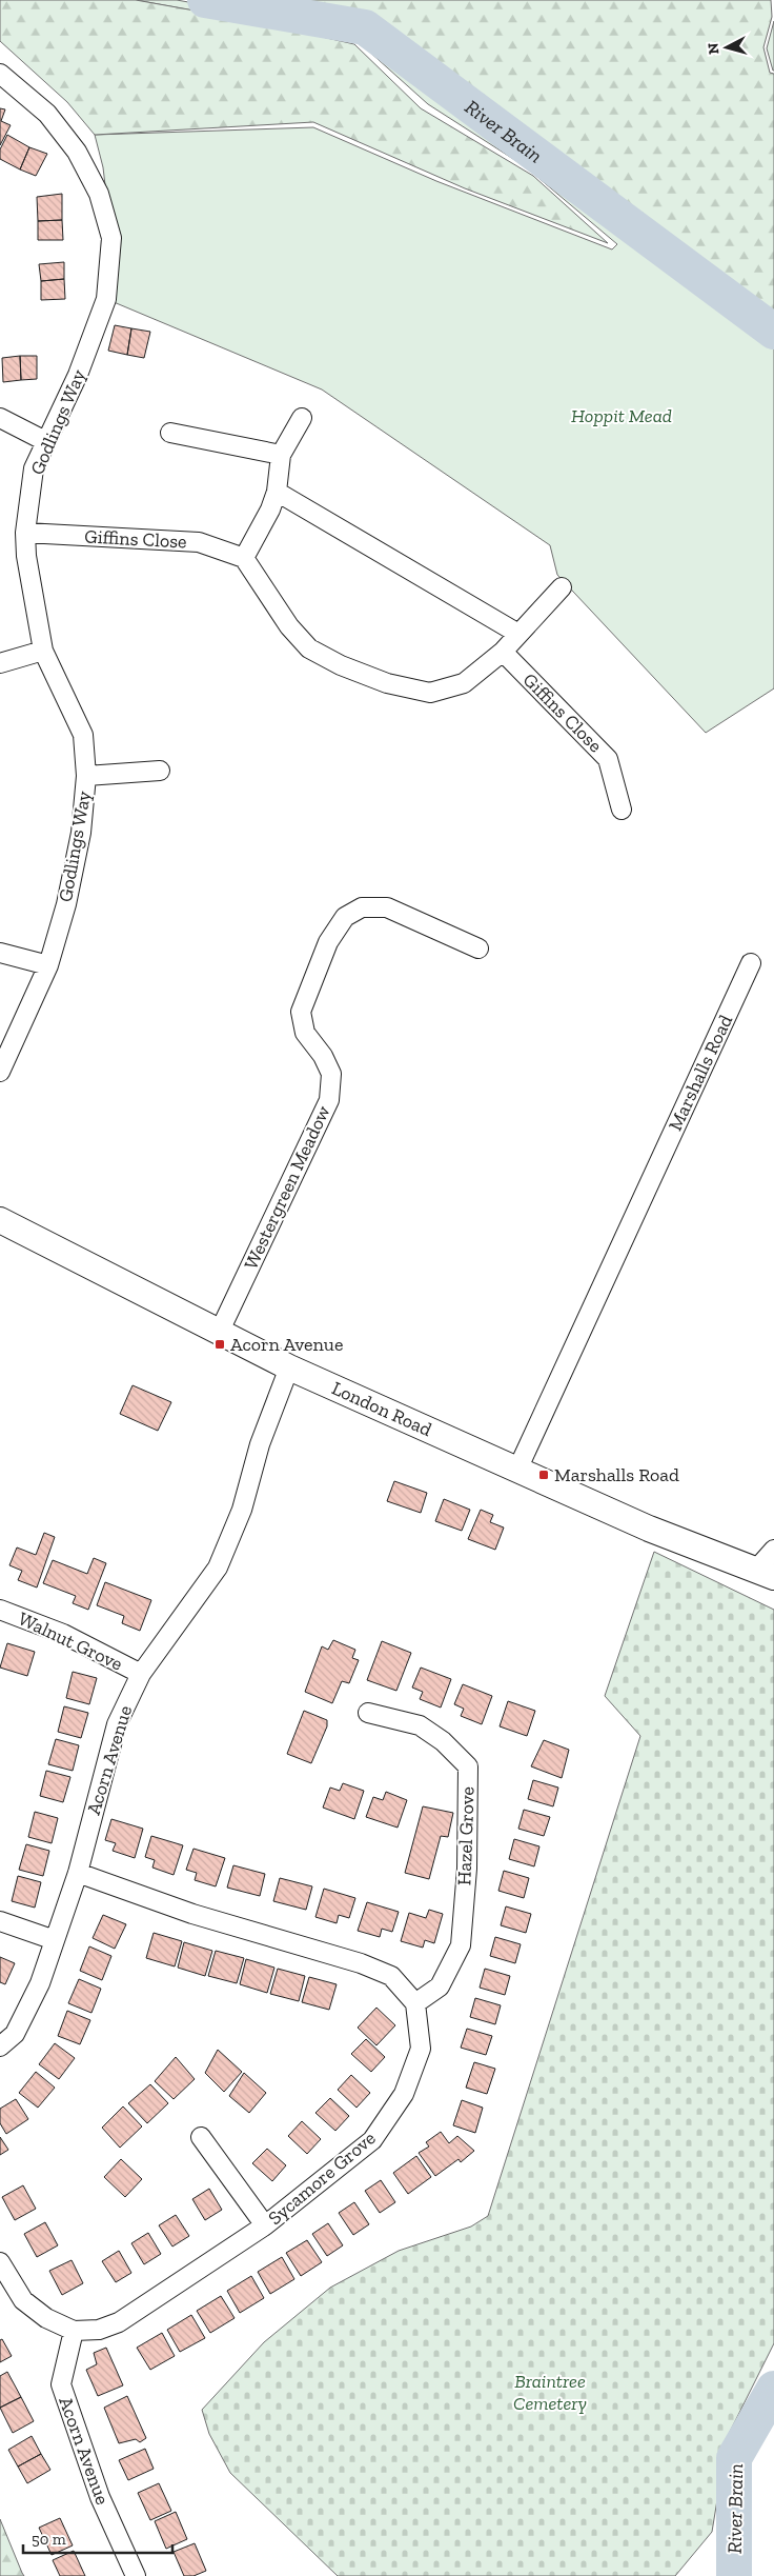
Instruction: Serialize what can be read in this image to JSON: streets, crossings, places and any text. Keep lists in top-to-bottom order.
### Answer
{
  "streets": {
    "street": [
      "Godlings Way",
      "Giffins Close",
      "Marshalls Road",
      "Westergreen Meadow",
      "London Road",
      "Walnut Grove",
      "Acorn Avenue",
      "Hazel Grove",
      "Sycamore Grove"
    ]
  },
  "crossings": [
    ["Godlings Way", "Giffins Close"],
    ["Marshalls Road", "London Road"],
    ["Westergreen Meadow", "London Road"],
    ["London Road", "Acorn Avenue"],
    ["Walnut Grove", "Acorn Avenue"],
    ["Acorn Avenue", "Sycamore Grove"],
    ["Hazel Grove", "Sycamore Grove"]
  ],
  "water": ["River Brain"],
  "parks": ["Hoppit Mead", "Braintree Cemetery"],
  "places": {
    "transit": ["Acorn Avenue", "Marshalls Road"]
  },
  "scale_bar": "50 m",
  "north": "left"
}
